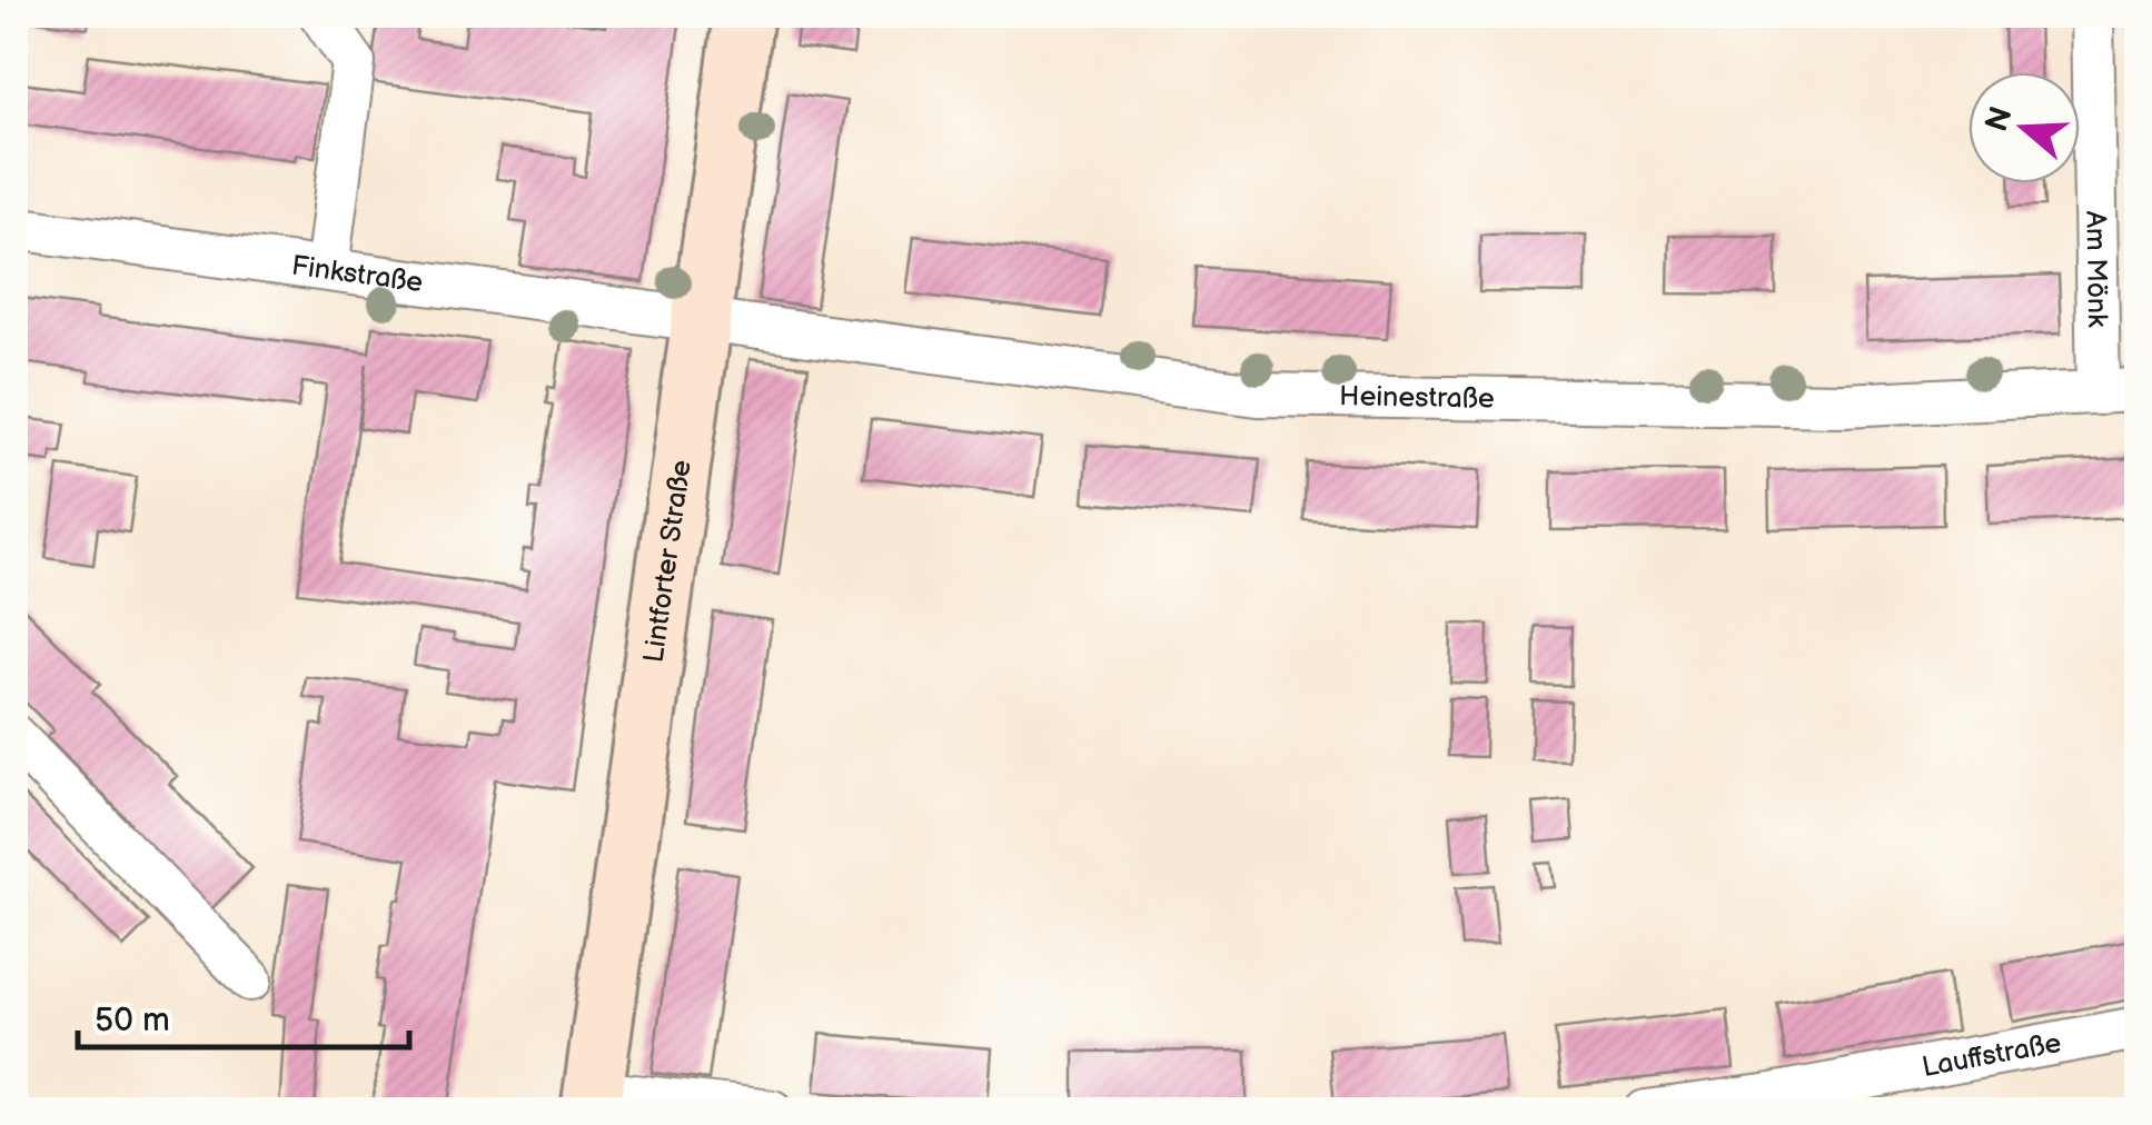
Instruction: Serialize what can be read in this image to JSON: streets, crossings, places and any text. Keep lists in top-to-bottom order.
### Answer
{
  "streets": {
    "street": [
      "Am Mönk",
      "Finkstraße",
      "Heinestraße",
      "Lintforter Straße",
      "Lauffstraße"
    ]
  },
  "crossings": [
    ["Am Mönk", "Heinestraße"],
    ["Finkstraße", "Heinestraße"],
    ["Finkstraße", "Lintforter Straße"],
    ["Heinestraße", "Lintforter Straße"]
  ],
  "scale_bar": "50 m",
  "north": "left"
}
